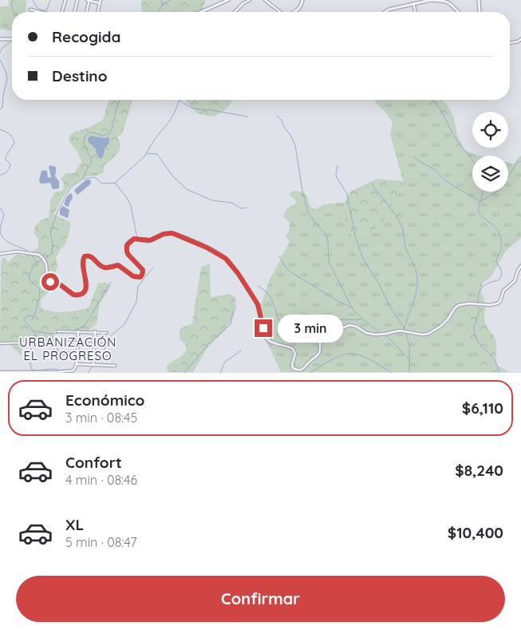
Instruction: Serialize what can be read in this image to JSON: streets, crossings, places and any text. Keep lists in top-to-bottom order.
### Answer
{
  "districts": ["URBANIZACIÓN EL PROGRESO"],
  "page": {
    "banner": ["Recogida", "Destino"],
    "bubble": "3 min",
    "list": [
      {
        "name": "Económico",
        "note": "3 min · 08:45",
        "value": "$6,110"
      },
      {
        "name": "Confort",
        "note": "4 min · 08:46",
        "value": "$8,240"
      },
      {
        "name": "XL",
        "note": "5 min · 08:47",
        "value": "$10,400"
      }
    ],
    "buttons": "Confirmar"
  }
}
